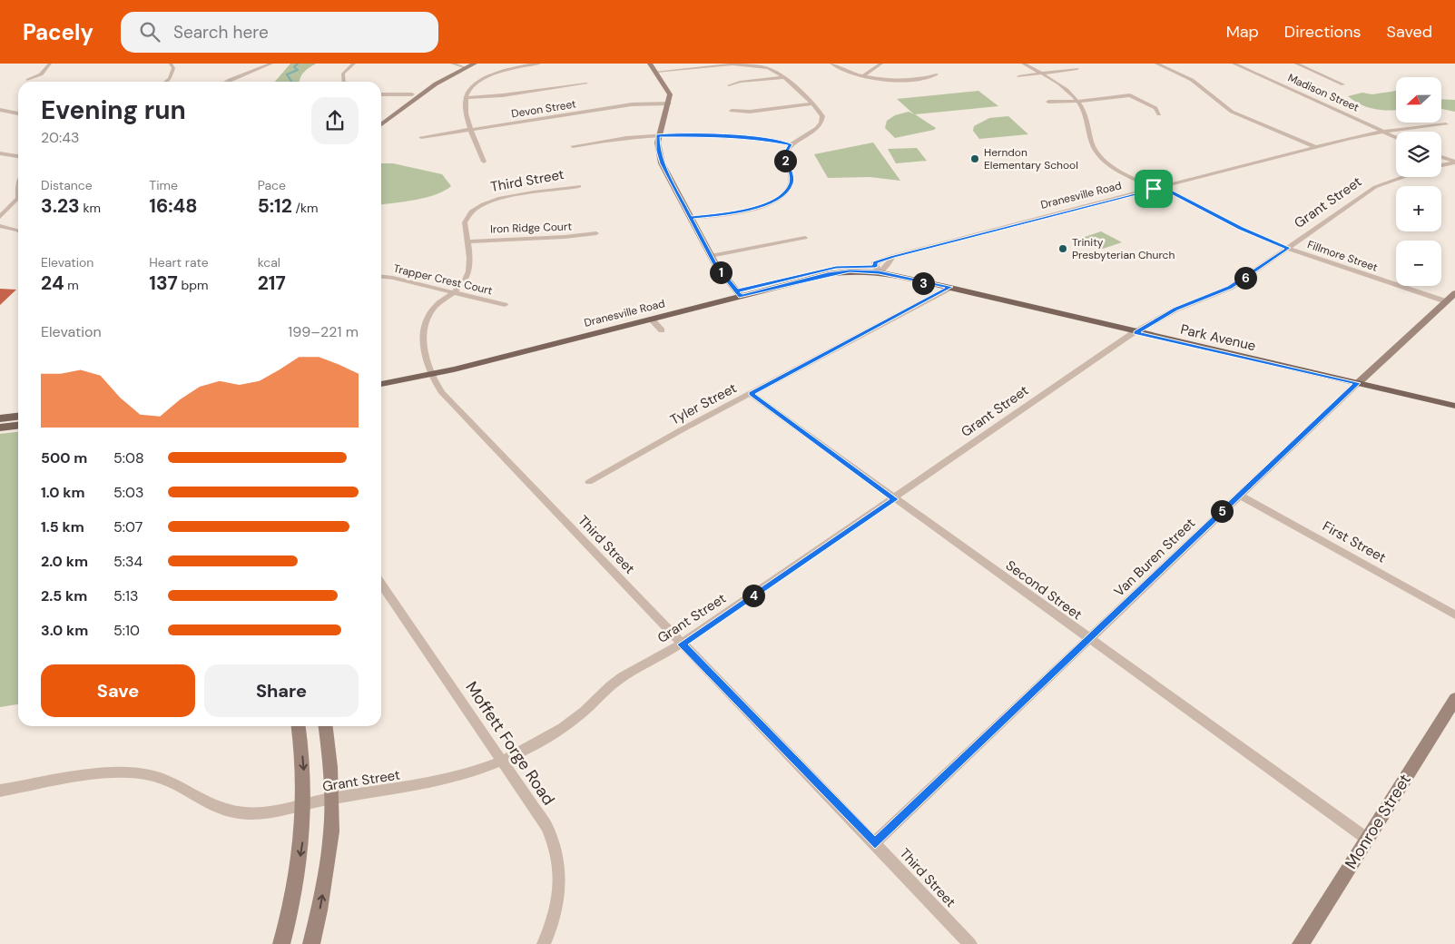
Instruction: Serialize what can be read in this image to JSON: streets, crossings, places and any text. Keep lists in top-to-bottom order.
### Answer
{
  "streets": {
    "main road": ["Dranesville Road", "Park Avenue"],
    "street": [
      "Madison Street",
      "Devon Street",
      "Third Street",
      "Grant Street",
      "Iron Ridge Court",
      "Fillmore Street",
      "Trapper Crest Court",
      "Tyler Street",
      "First Street",
      "Van Buren Street",
      "Second Street",
      "Moffett Forge Road",
      "Monroe Street"
    ]
  },
  "crossings": [
    ["Madison Street", "Dranesville Road"],
    ["Third Street", "Dranesville Road"],
    ["Third Street", "Grant Street"],
    ["Third Street", "Iron Ridge Court"],
    ["Third Street", "Trapper Crest Court"],
    ["Third Street", "Van Buren Street"],
    ["Dranesville Road", "Fillmore Street"],
    ["Dranesville Road", "Park Avenue"],
    ["Grant Street", "Fillmore Street"],
    ["Grant Street", "Park Avenue"],
    ["Grant Street", "Second Street"],
    ["Grant Street", "Moffett Forge Road"],
    ["Fillmore Street", "Van Buren Street"],
    ["Park Avenue", "Tyler Street"],
    ["Park Avenue", "Van Buren Street"],
    ["Tyler Street", "Second Street"],
    ["First Street", "Van Buren Street"],
    ["Van Buren Street", "Second Street"],
    ["Second Street", "Monroe Street"]
  ],
  "places": ["Herndon Elementary School", "Trinity Presbyterian Church"],
  "north": "left",
  "page": {
    "header": "Pacely",
    "search": "Search here",
    "nav": ["Map", "Directions", "Saved"],
    "map_buttons": ["+", "−"],
    "heading": ["Evening run", "20:43"],
    "pins": [
      "2",
      "1",
      "6",
      "3",
      "5",
      "4"
    ],
    "stats": [
      ["Distance", "3.23 km"],
      ["Time", "16:48"],
      ["Pace", "5:12 /km"],
      ["Elevation", "24 m"],
      ["Heart rate", "137 bpm"],
      ["kcal", "217"]
    ],
    "chart": ["Elevation", "199–221 m"],
    "list": [
      {
        "name": "500 m",
        "note": "5:08"
      },
      {
        "name": "1.0 km",
        "note": "5:03"
      },
      {
        "name": "1.5 km",
        "note": "5:07"
      },
      {
        "name": "2.0 km",
        "note": "5:34"
      },
      {
        "name": "2.5 km",
        "note": "5:13"
      },
      {
        "name": "3.0 km",
        "note": "5:10"
      }
    ],
    "buttons": ["Save", "Share"]
  }
}
